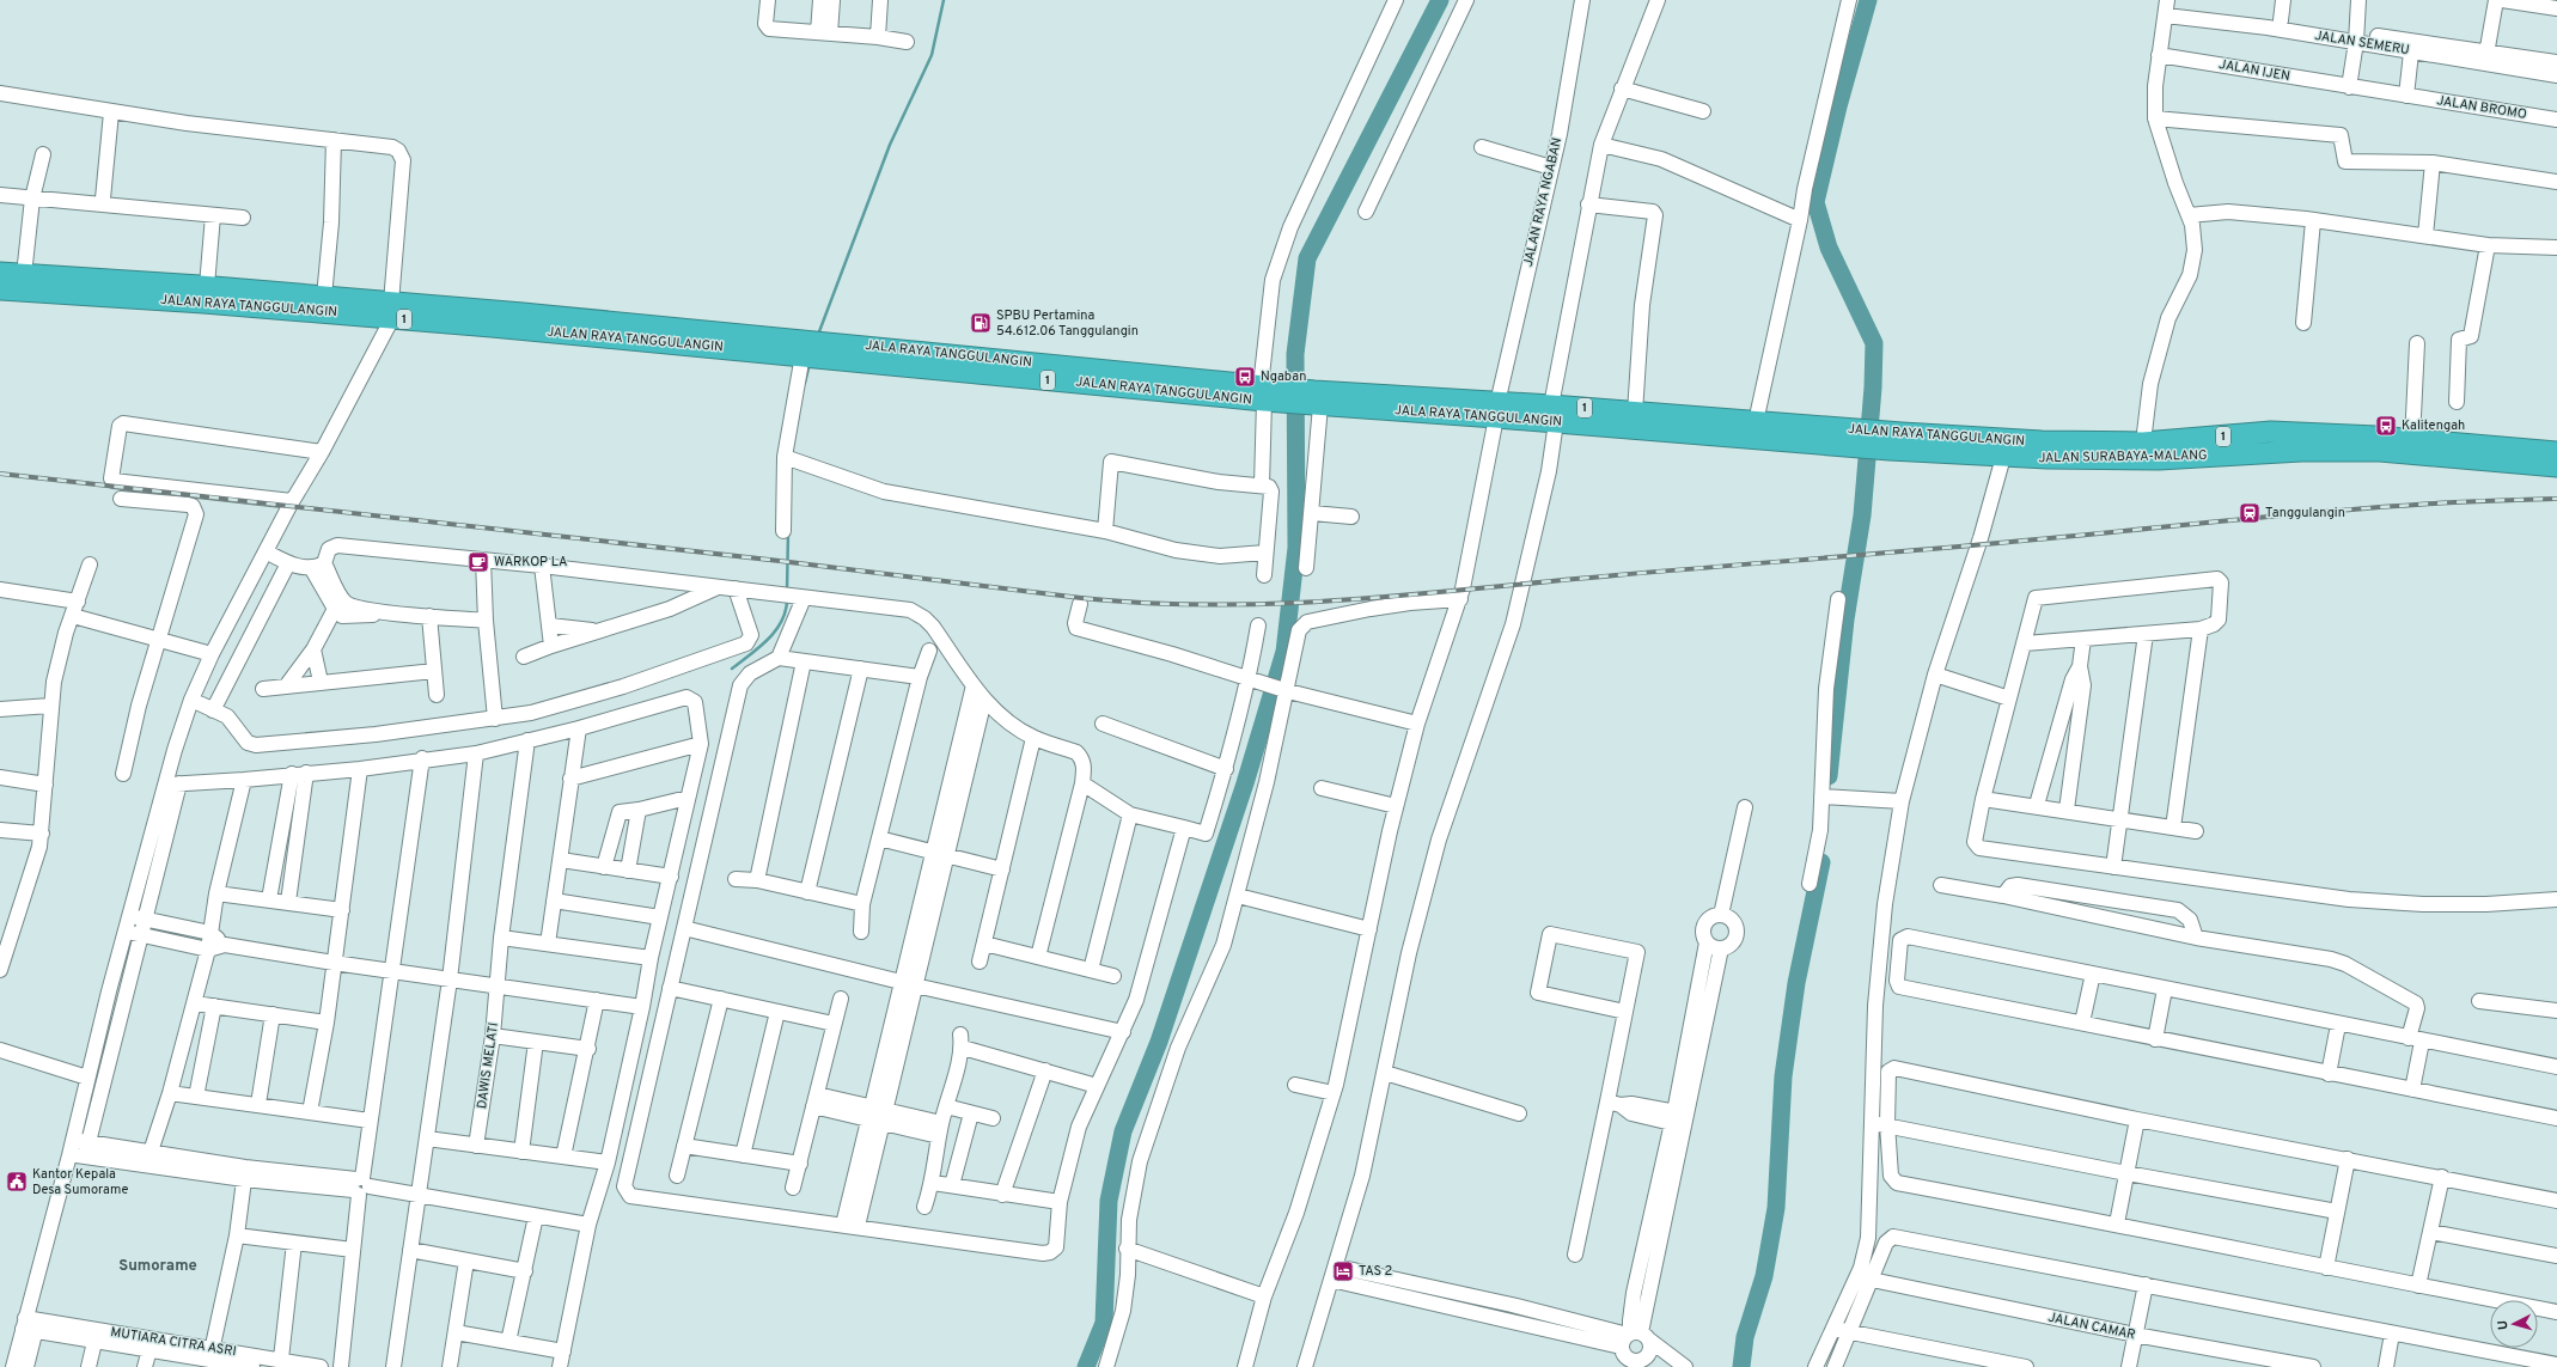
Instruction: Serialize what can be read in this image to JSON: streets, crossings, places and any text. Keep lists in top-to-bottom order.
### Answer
{
  "streets": {
    "highway": [
      "JALAN RAYA TANGGULANGIN",
      "1",
      "JALA RAYA TANGGULANGIN",
      "JALAN SURABAYA-MALANG"
    ],
    "street": [
      "JALAN SEMERU",
      "JALAN IJEN",
      "JALAN BROMO",
      "JALAN RAYA NGABAN",
      "DAWIS MELATI",
      "JALAN CAMAR",
      "MUTIARA CITRA ASRI"
    ]
  },
  "crossings": [
    ["JALAN IJEN", "JALAN BROMO"],
    ["JALAN RAYA NGABAN", "JALA RAYA TANGGULANGIN"],
    ["JALAN RAYA TANGGULANGIN", "1"],
    ["JALAN RAYA TANGGULANGIN", "JALA RAYA TANGGULANGIN"],
    ["JALAN RAYA TANGGULANGIN", "JALAN SURABAYA-MALANG"],
    ["1", "JALA RAYA TANGGULANGIN"],
    ["1", "JALAN SURABAYA-MALANG"]
  ],
  "districts": ["Sumorame"],
  "places": {
    "fuel station": ["SPBU Pertamina 54.612.06 Tanggulangin"],
    "bus stop": ["Ngaban", "Kalitengah"],
    "station": ["Tanggulangin"],
    "cafe": ["WARKOP LA"],
    "public building": ["Kantor Kepala Desa Sumorame"],
    "hotel": ["TAS 2"]
  },
  "north": "left"
}
